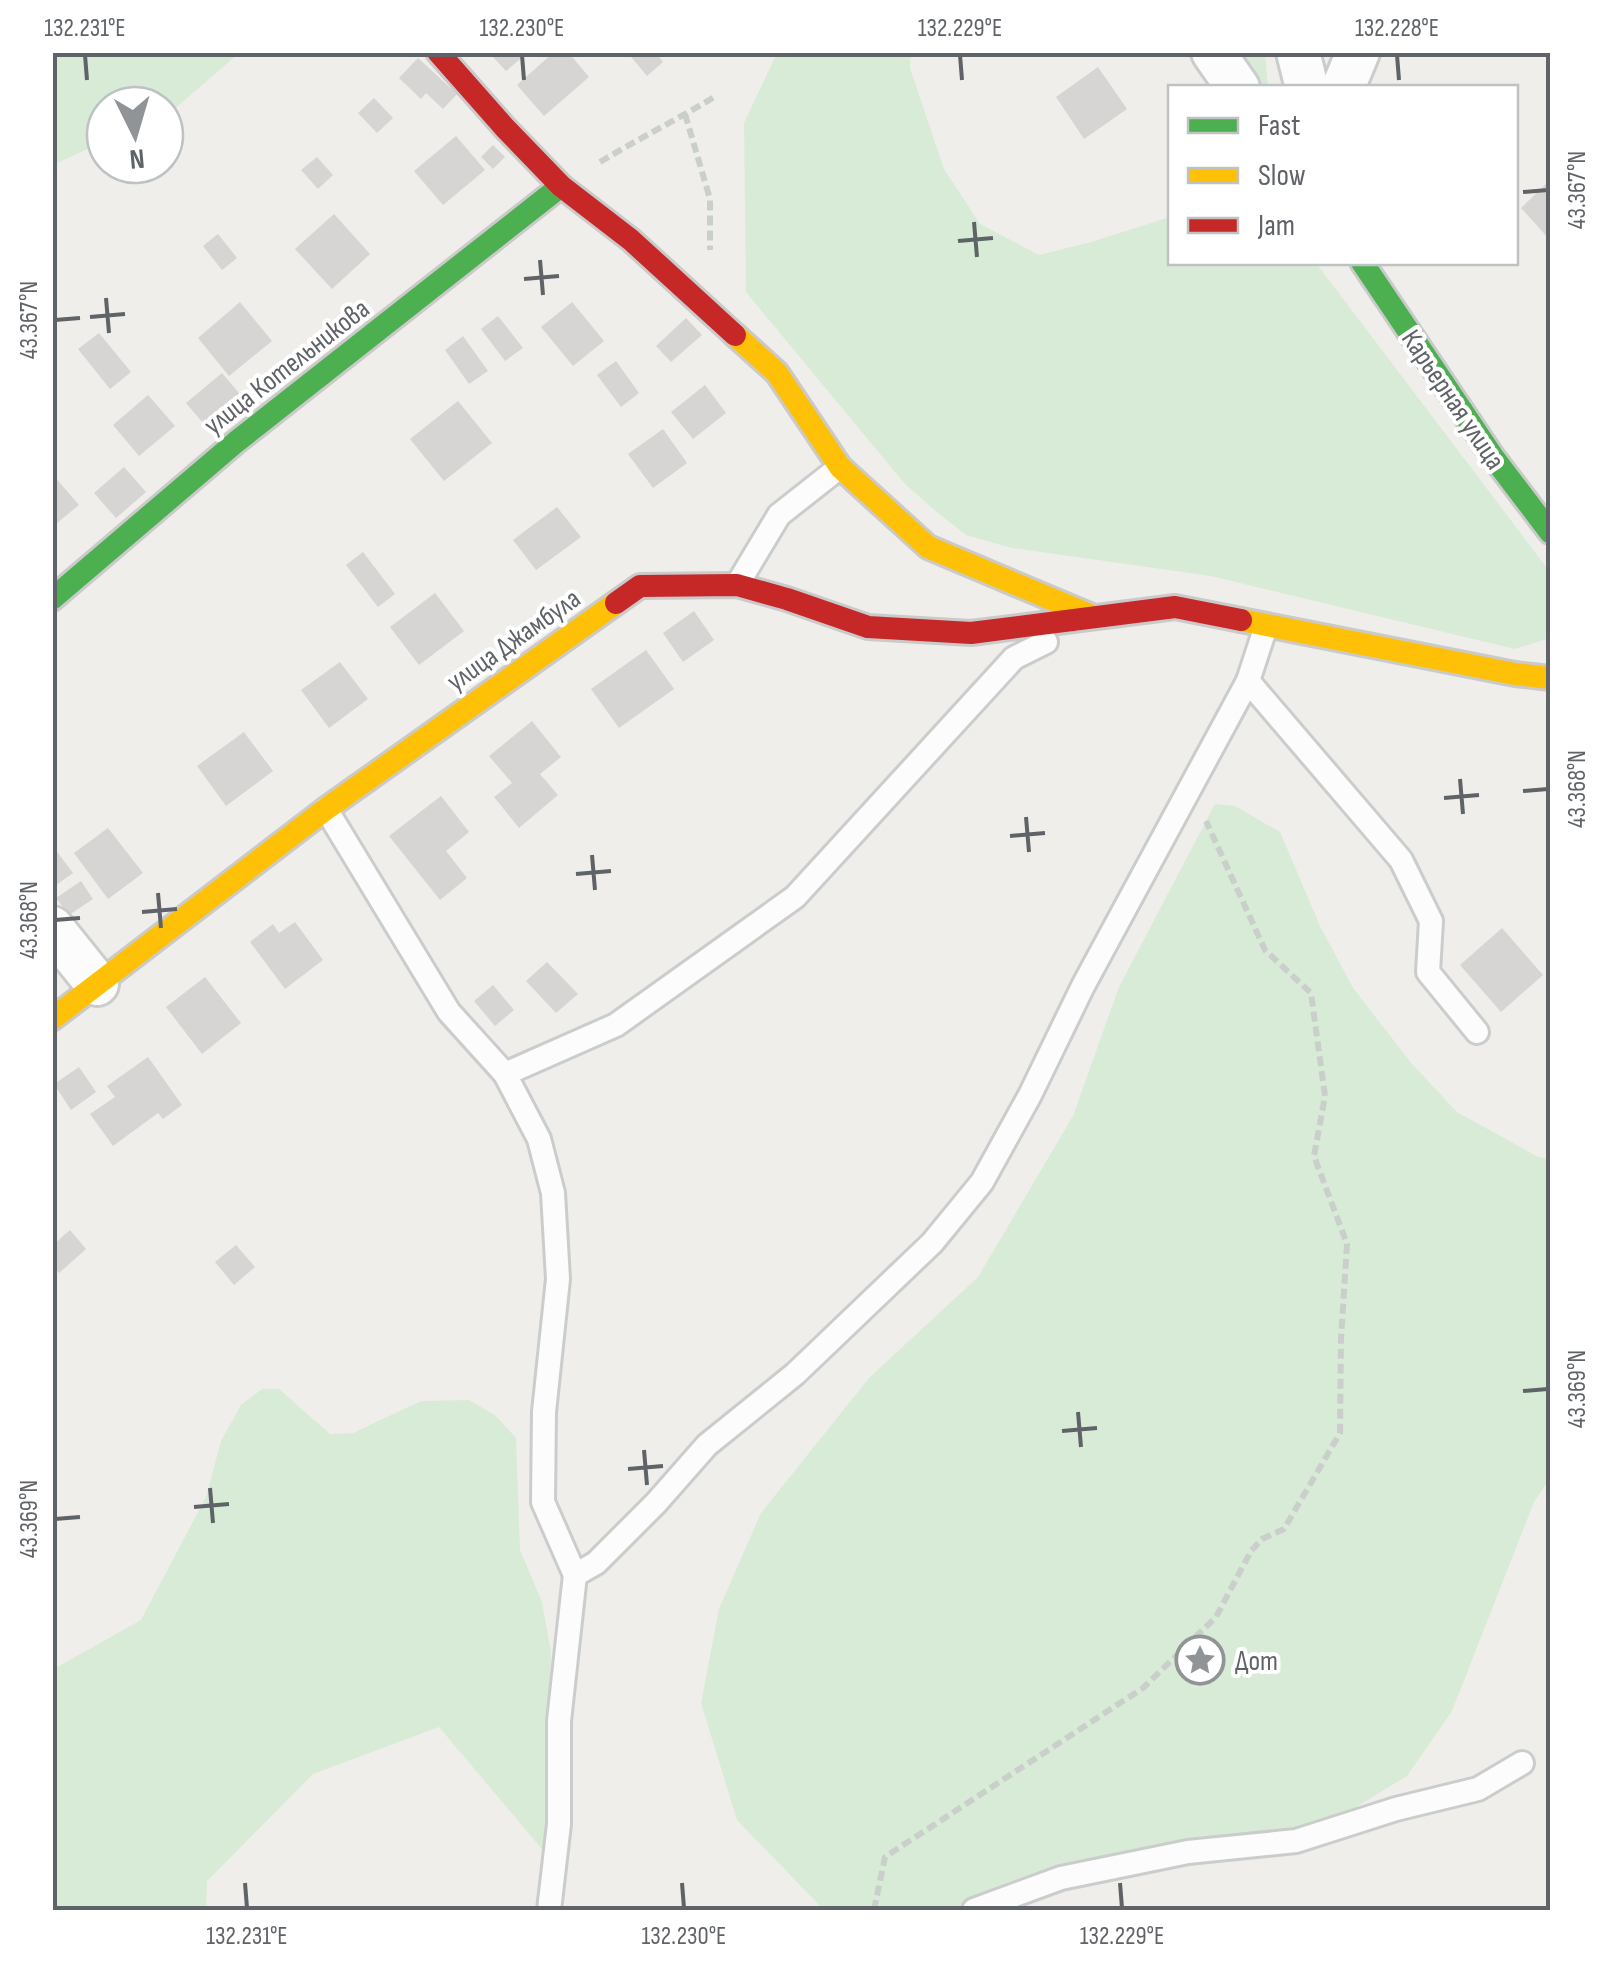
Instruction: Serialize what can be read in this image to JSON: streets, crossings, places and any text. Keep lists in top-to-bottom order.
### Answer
{
  "streets": {
    "street": ["улица Котельникова", "Карьерная улица", "улица Джамбула"]
  },
  "places": {
    "place": ["Дот"]
  },
  "legend": ["Fast", "Slow", "Jam"],
  "north": "bottom",
  "coordinates": [
    "132.231°E",
    "132.230°E",
    "132.229°E",
    "132.228°E",
    "43.367°N",
    "43.368°N",
    "43.369°N"
  ]
}
